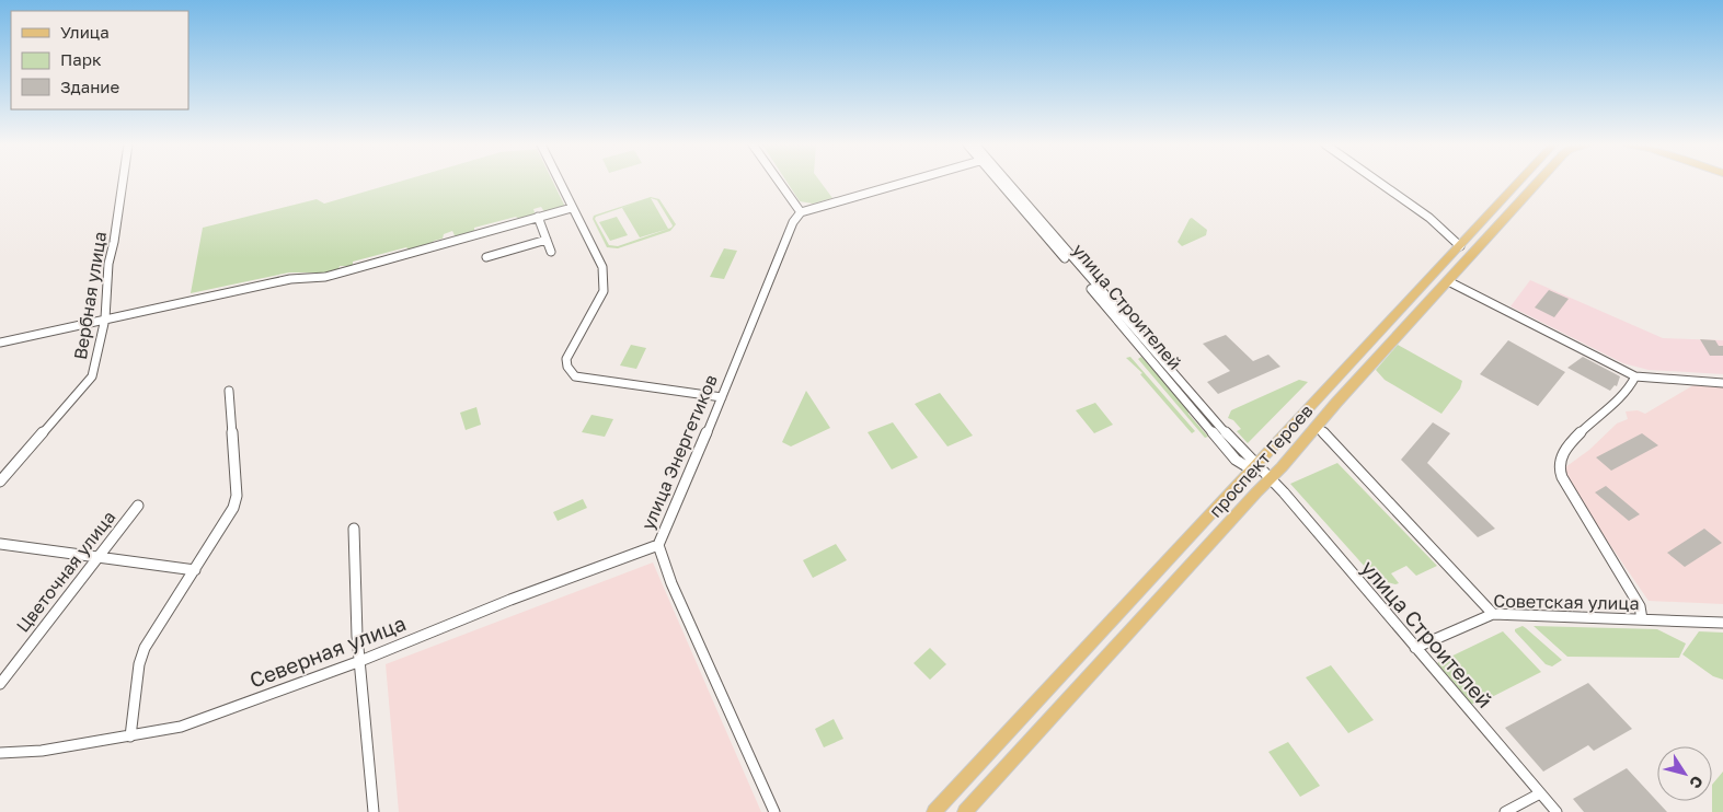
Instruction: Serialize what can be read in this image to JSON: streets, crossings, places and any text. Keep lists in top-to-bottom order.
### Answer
{
  "streets": {
    "main road": ["проспект Героев"],
    "street": [
      "Вербная улица",
      "улица Строителей",
      "улица Энергетиков",
      "Цветочная улица",
      "Советская улица",
      "Северная улица"
    ]
  },
  "crossings": [
    ["улица Строителей", "проспект Героев"],
    ["улица Строителей", "Советская улица"],
    ["улица Энергетиков", "Северная улица"]
  ],
  "legend": ["Улица", "Парк", "Здание"],
  "north": "bottom right"
}
